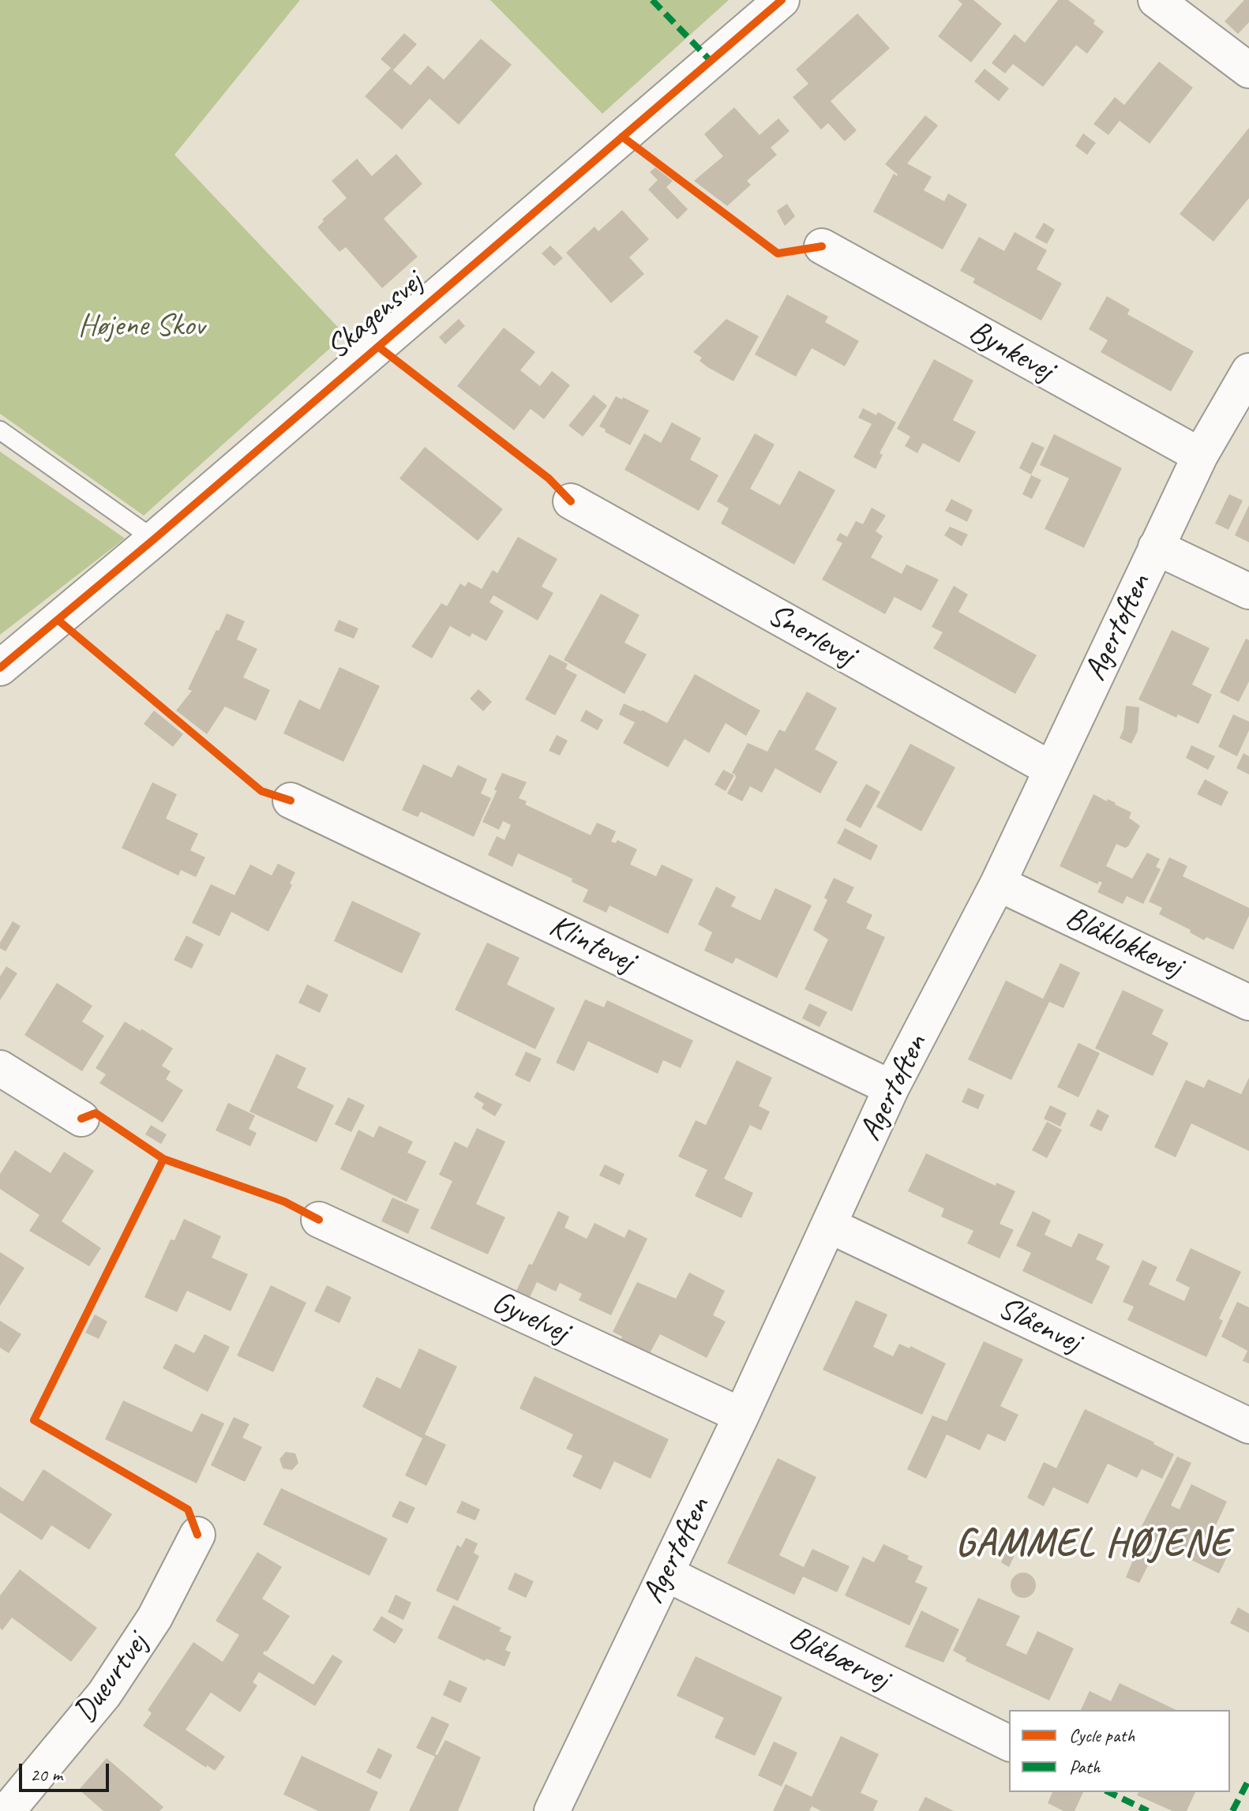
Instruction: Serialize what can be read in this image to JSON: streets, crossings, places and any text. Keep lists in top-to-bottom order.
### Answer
{
  "streets": {
    "street": [
      "Skagensvej",
      "Bynkevej",
      "Agertoften",
      "Snerlevej",
      "Blåklokkevej",
      "Klintevej",
      "Gyvelvej",
      "Slåenvej",
      "Blåbærvej",
      "Dueurtvej"
    ]
  },
  "crossings": [
    ["Bynkevej", "Agertoften"],
    ["Agertoften", "Snerlevej"],
    ["Agertoften", "Blåklokkevej"],
    ["Agertoften", "Klintevej"],
    ["Agertoften", "Gyvelvej"],
    ["Agertoften", "Slåenvej"],
    ["Agertoften", "Blåbærvej"]
  ],
  "districts": ["GAMMEL HØJENE"],
  "parks": ["Højene Skov"],
  "legend": ["Cycle path", "Path"],
  "scale_bar": "20 m"
}
